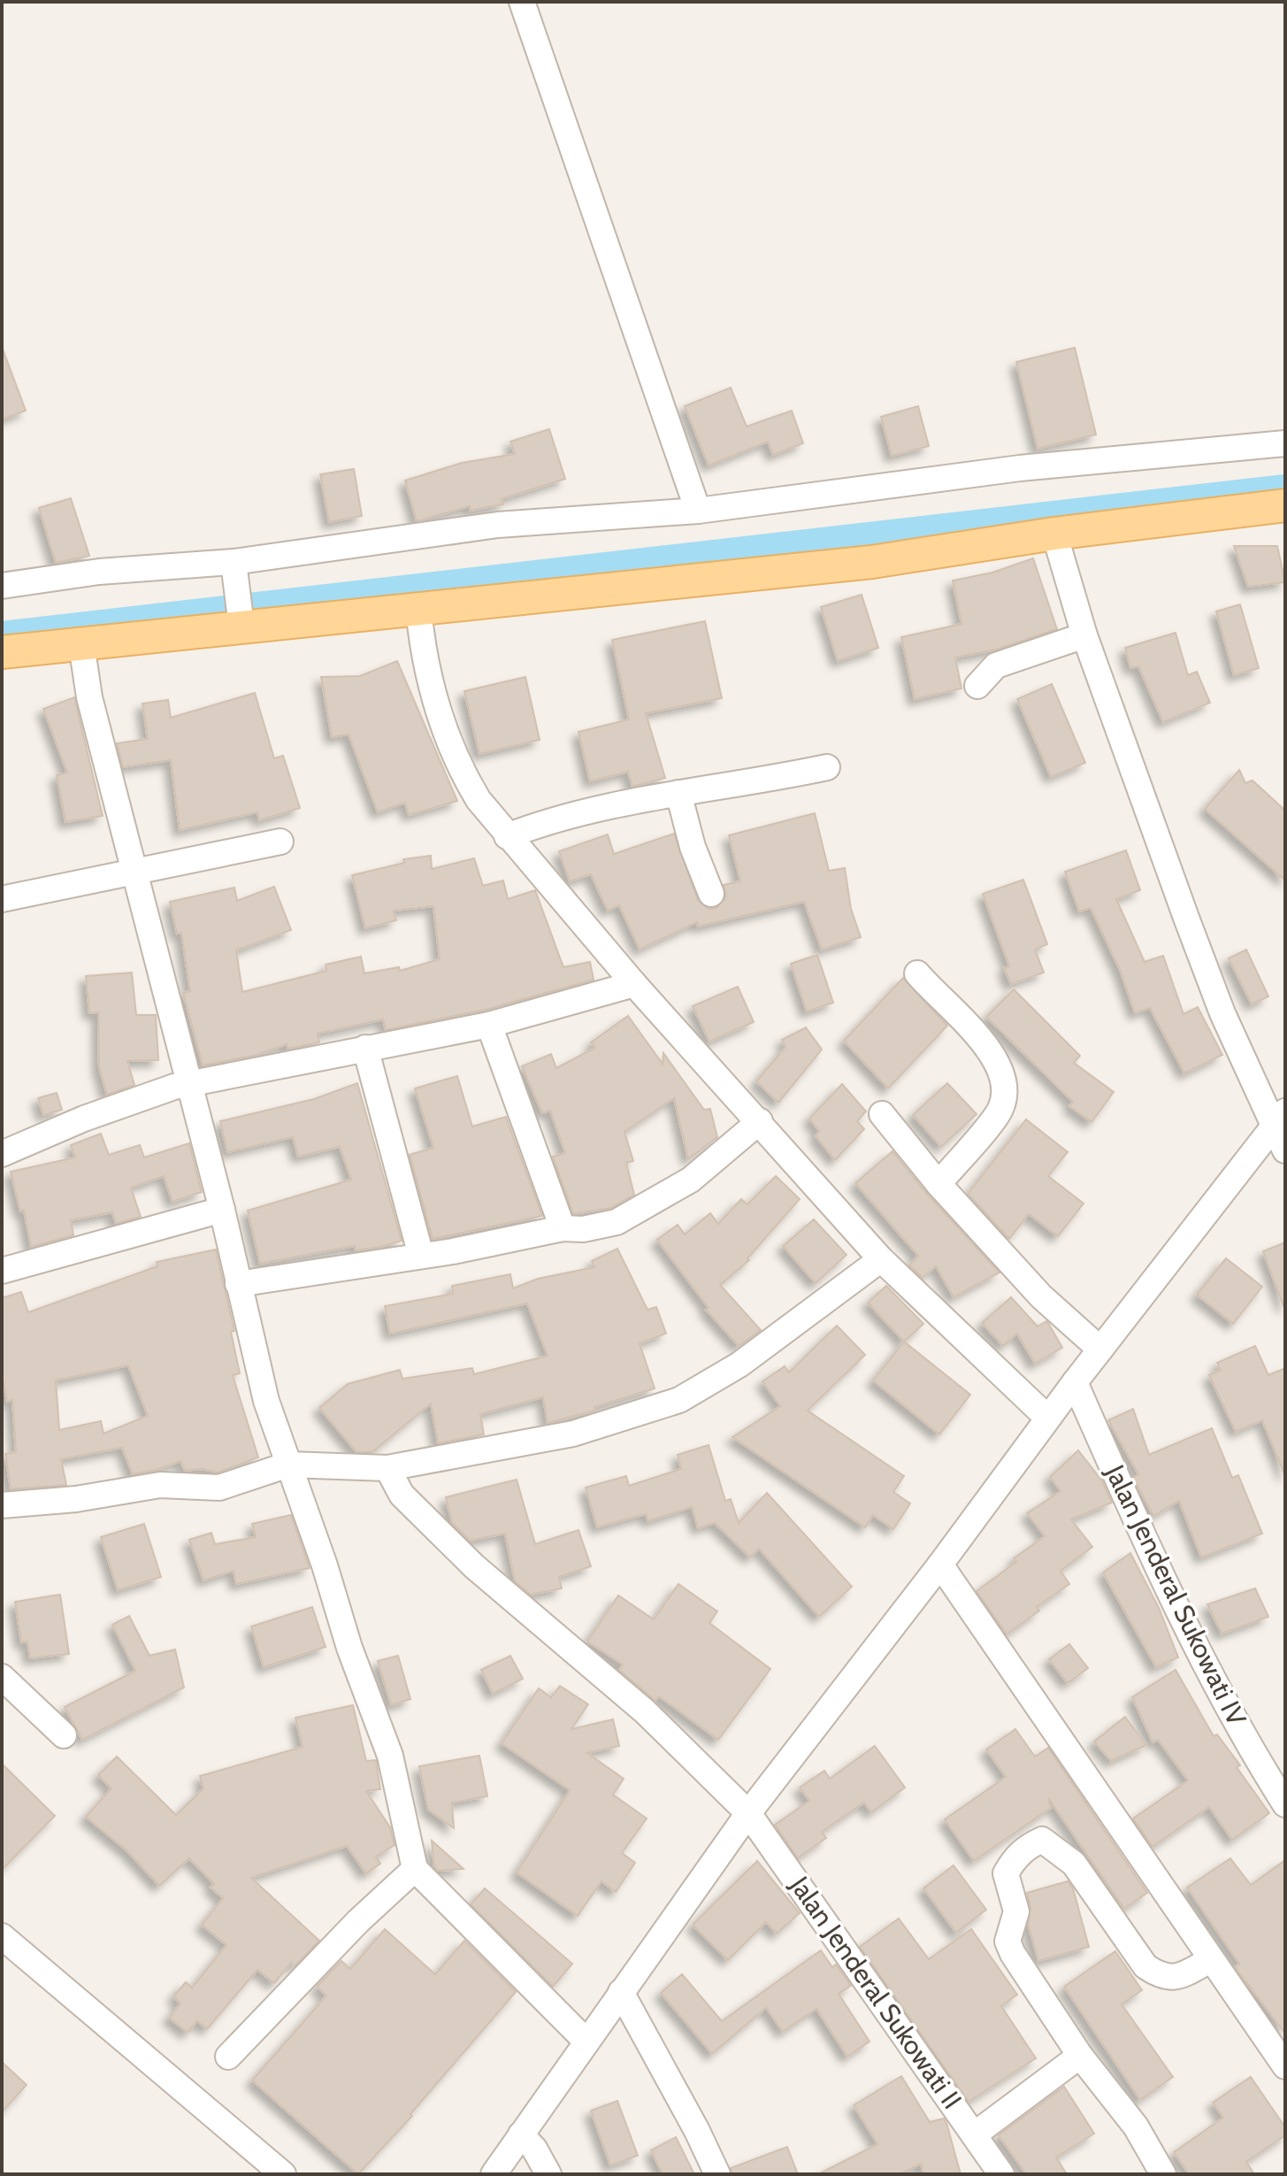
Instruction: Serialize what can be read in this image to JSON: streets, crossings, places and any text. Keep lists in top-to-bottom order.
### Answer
{
  "streets": {
    "street": ["Jalan Jenderal Sukowati IV", "Jalan Jenderal Sukowati II"]
  }
}
